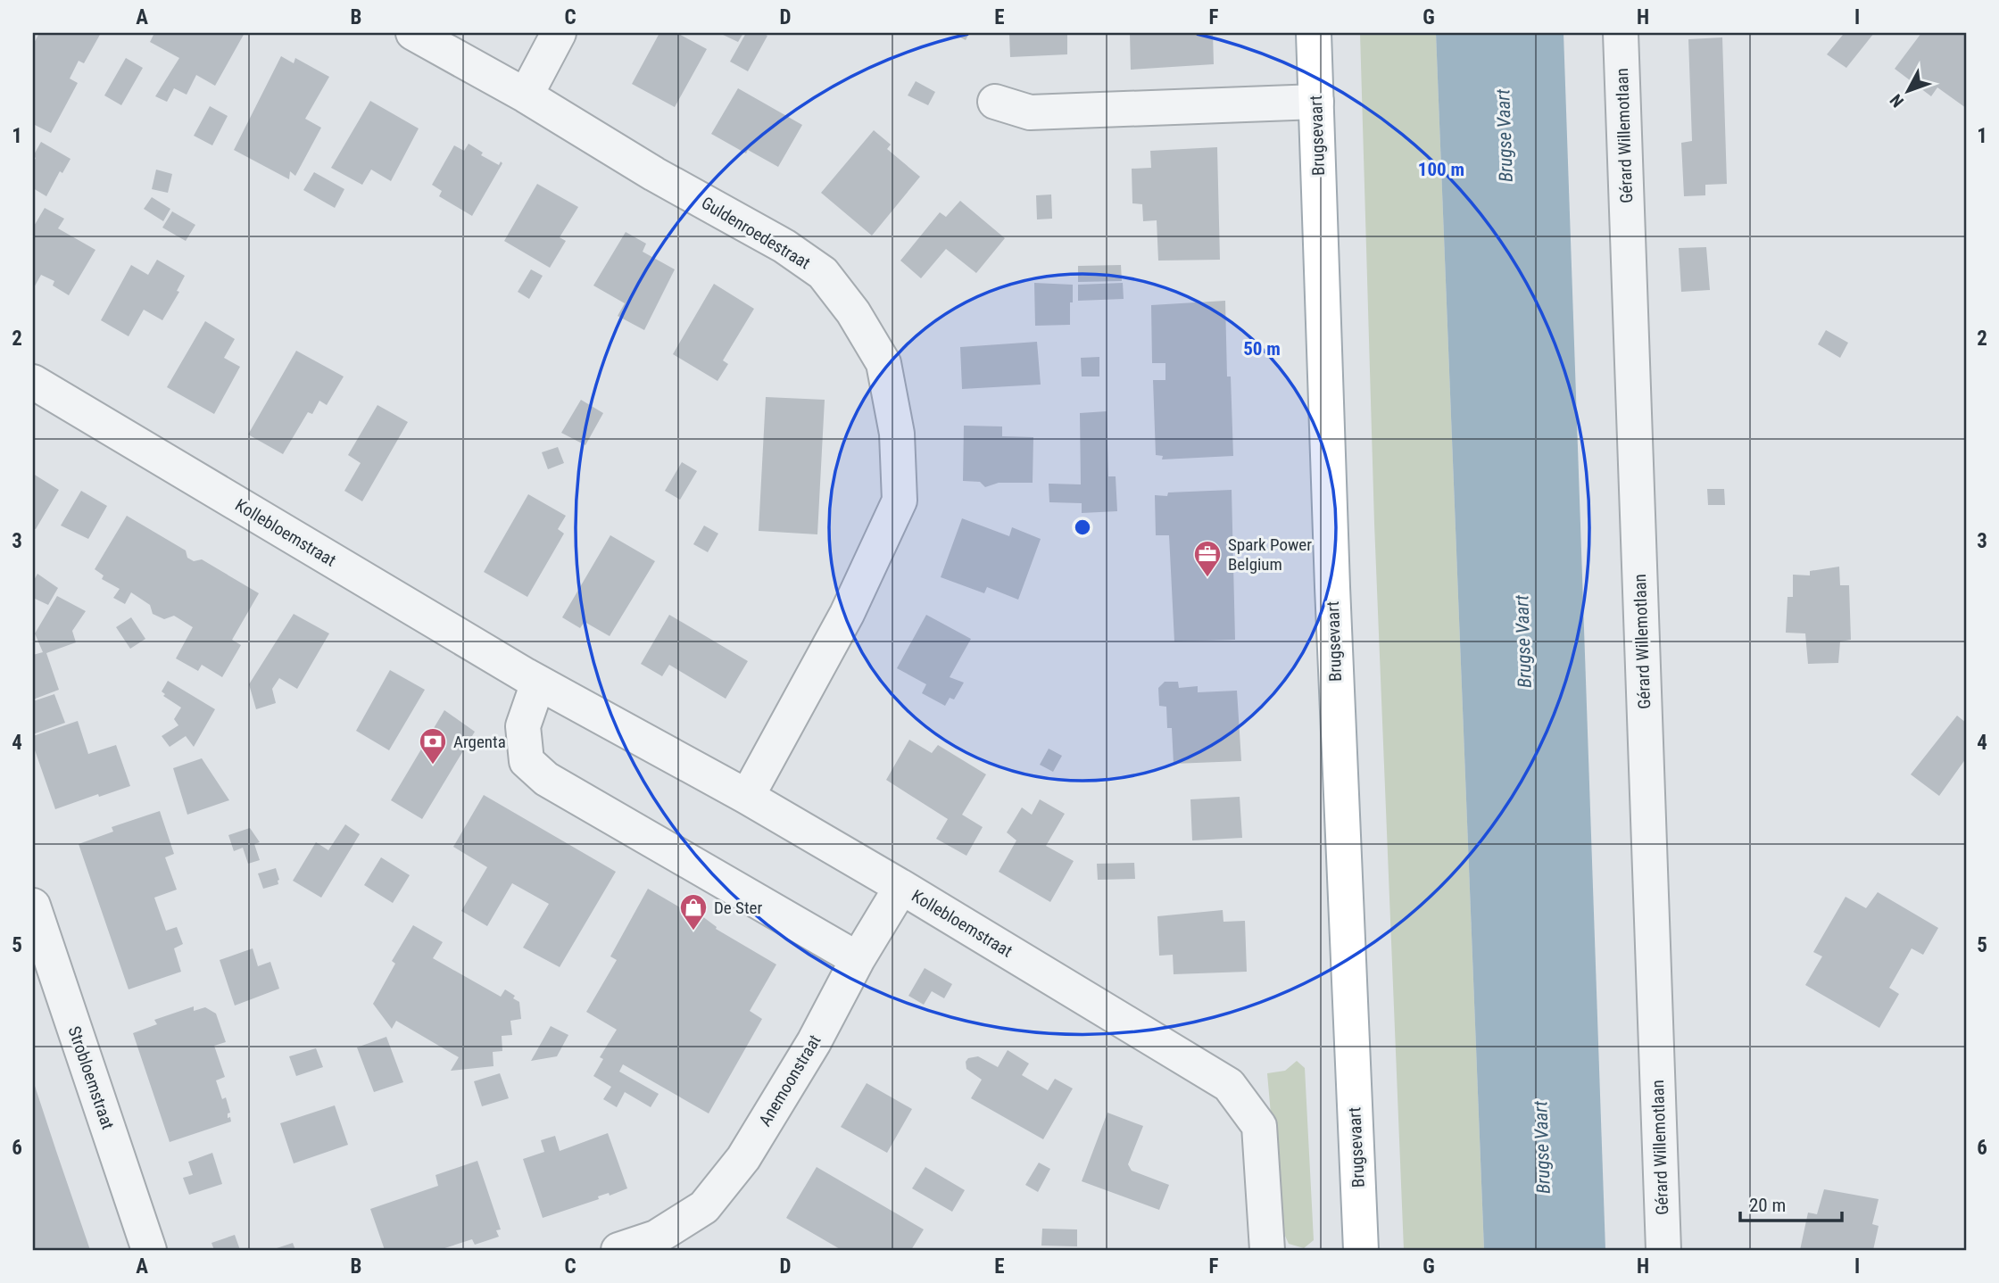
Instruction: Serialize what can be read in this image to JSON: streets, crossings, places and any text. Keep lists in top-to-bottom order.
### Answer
{
  "streets": {
    "main road": ["Brugsevaart"],
    "street": [
      "Gérard Willemotlaan",
      "Guldenroedestraat",
      "Kollebloemstraat",
      "Strobloemstraat",
      "Anemoonstraat"
    ]
  },
  "crossings": [
    ["Guldenroedestraat", "Kollebloemstraat"],
    ["Kollebloemstraat", "Anemoonstraat"]
  ],
  "water": ["Brugse Vaart"],
  "places": {
    "office": ["Spark Power Belgium"],
    "bank": ["Argenta"],
    "shop": ["De Ster"]
  },
  "scale_bar": "20 m",
  "north": "bottom left",
  "grid": {
    "columns": [
      "A",
      "B",
      "C",
      "D",
      "E",
      "F",
      "G",
      "H",
      "I"
    ],
    "rows": [
      "1",
      "2",
      "3",
      "4",
      "5",
      "6"
    ]
  },
  "rings": ["100 m", "50 m"]
}
